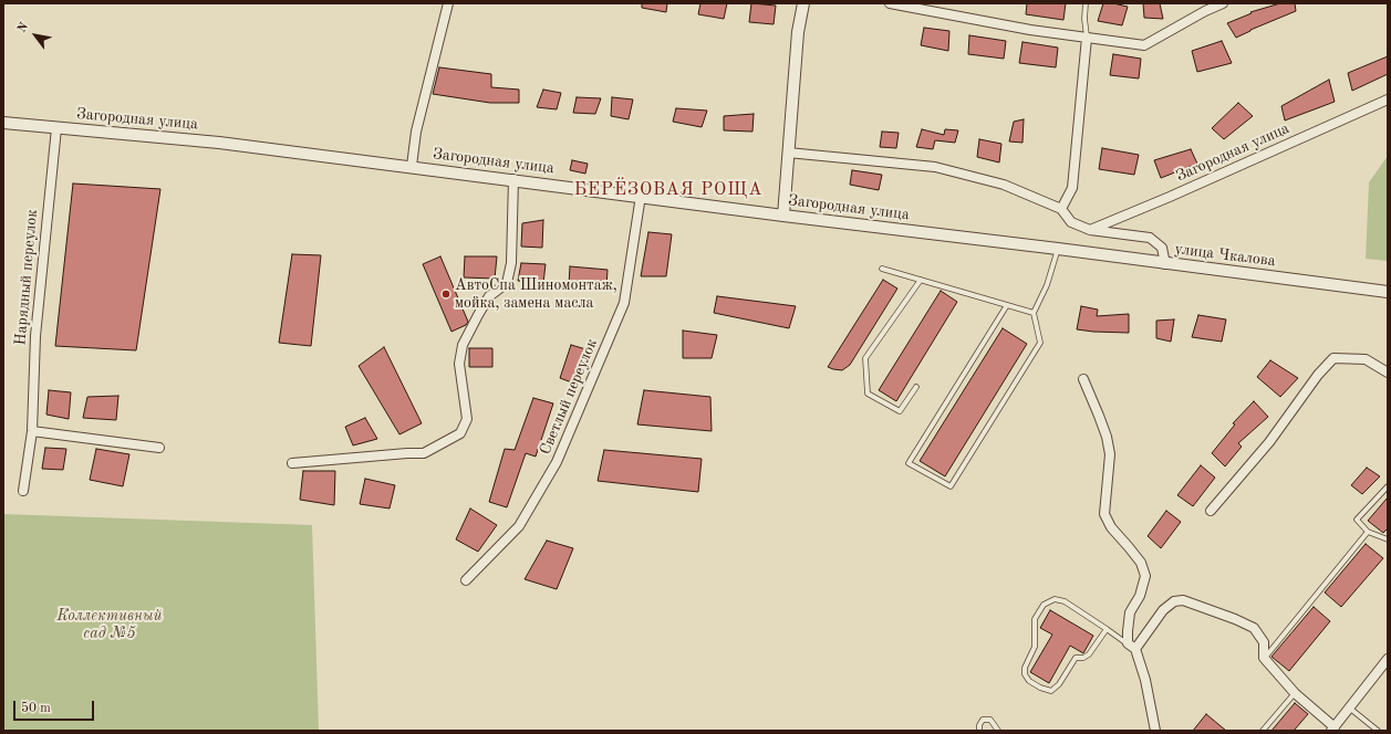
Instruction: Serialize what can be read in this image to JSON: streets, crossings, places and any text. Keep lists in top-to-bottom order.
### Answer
{
  "streets": {
    "street": [
      "Загородная улица",
      "улица Чкалова",
      "Нарядный переулок",
      "Светлый переулок"
    ]
  },
  "crossings": [
    ["Загородная улица", "улица Чкалова"],
    ["Загородная улица", "Нарядный переулок"],
    ["Загородная улица", "Светлый переулок"]
  ],
  "districts": ["БЕРЁЗОВАЯ РОЩА"],
  "parks": ["Коллективный сад №5"],
  "places": ["АвтоСпа Шиномонтаж, мойка, замена масла"],
  "scale_bar": "50 m",
  "north": "top left"
}
